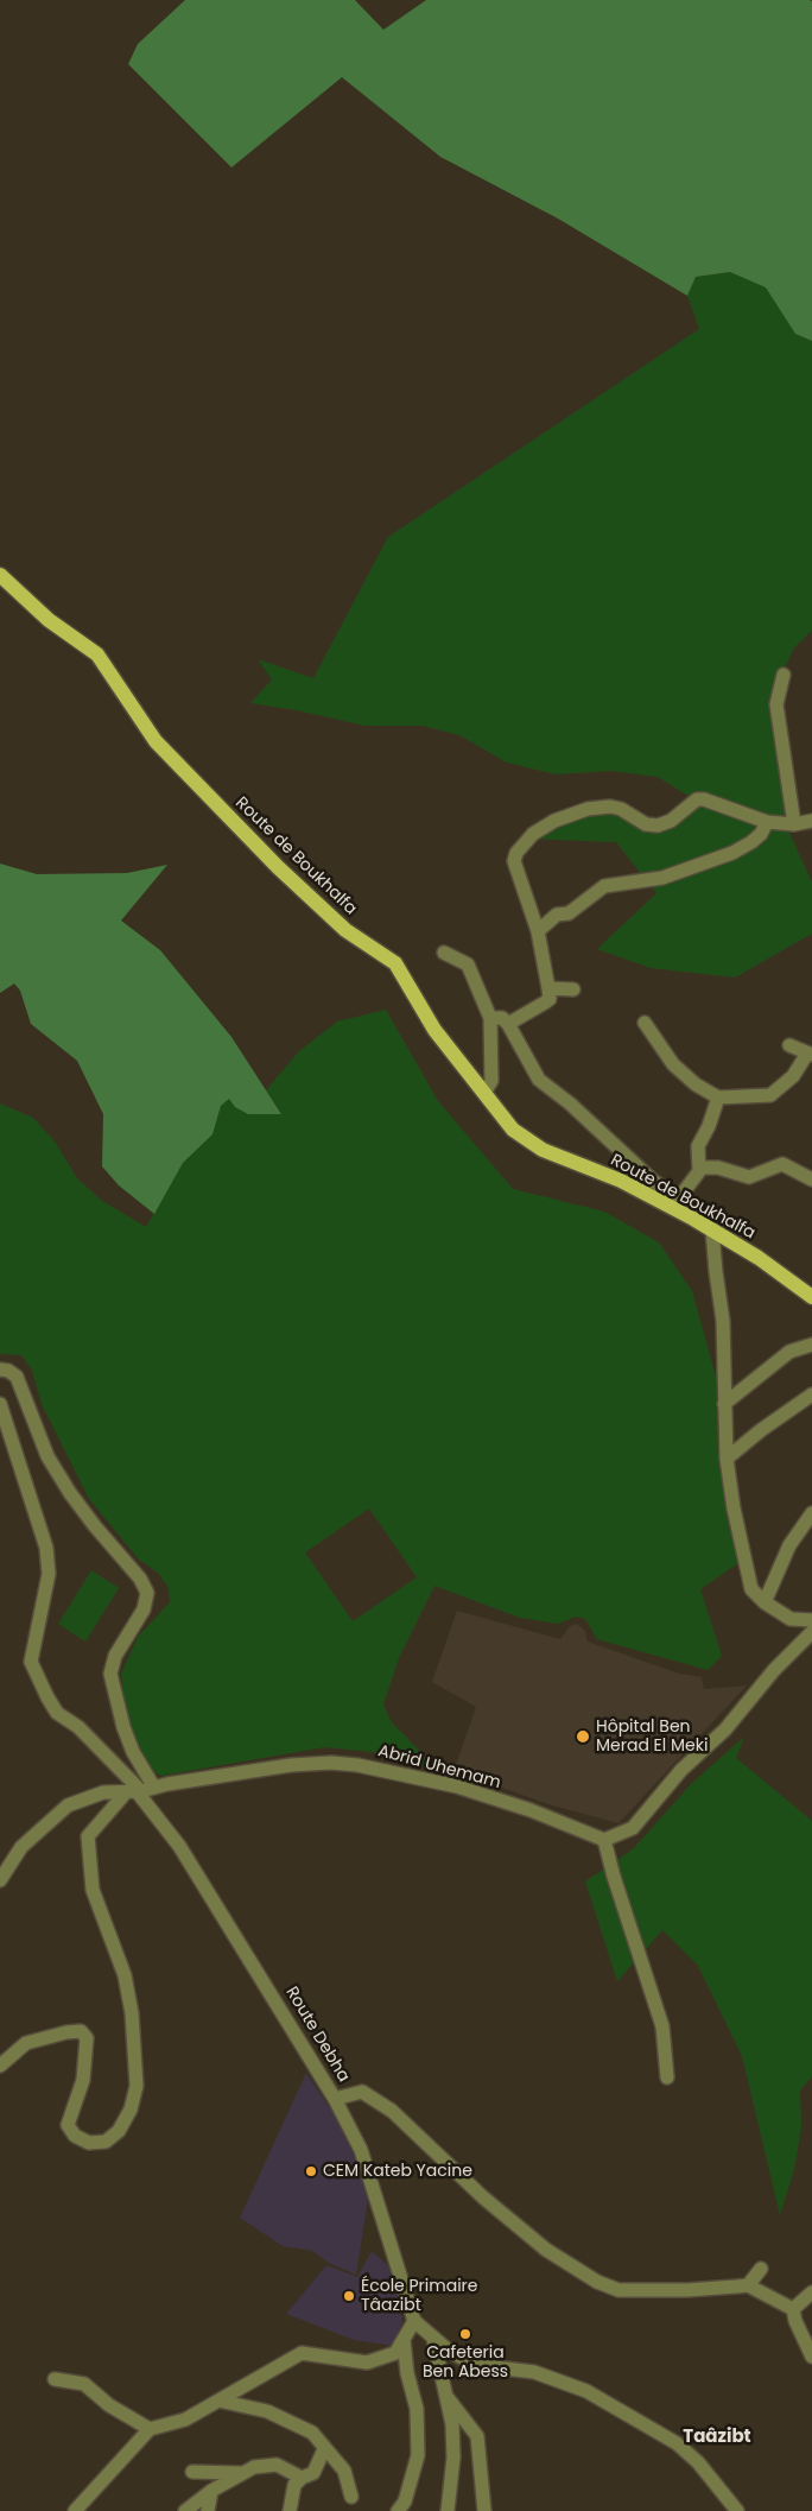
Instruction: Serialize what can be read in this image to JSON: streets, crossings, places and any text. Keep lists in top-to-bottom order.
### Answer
{
  "streets": {
    "main road": ["Route de Boukhalfa"],
    "street": ["Abrid Uhemam", "Route Debha"]
  },
  "crossings": [
    ["Abrid Uhemam", "Route Debha"]
  ],
  "districts": ["Taâzibt"],
  "places": [
    "Hôpital Ben Merad El Meki",
    "CEM Kateb Yacine",
    "École Primaire Tâazibt",
    "Cafeteria Ben Abess"
  ]
}
